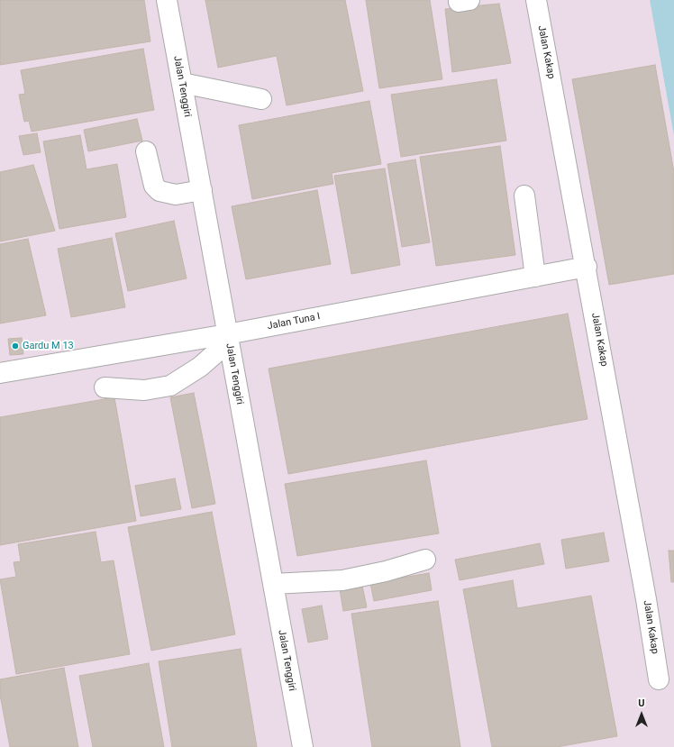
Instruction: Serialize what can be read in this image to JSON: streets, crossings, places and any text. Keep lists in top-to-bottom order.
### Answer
{
  "streets": {
    "street": ["Jalan Kakap", "Jalan Tenggiri", "Jalan Tuna I"]
  },
  "crossings": [
    ["Jalan Kakap", "Jalan Tuna I"],
    ["Jalan Tenggiri", "Jalan Tuna I"]
  ],
  "places": ["Gardu M 13"],
  "north": "top"
}
